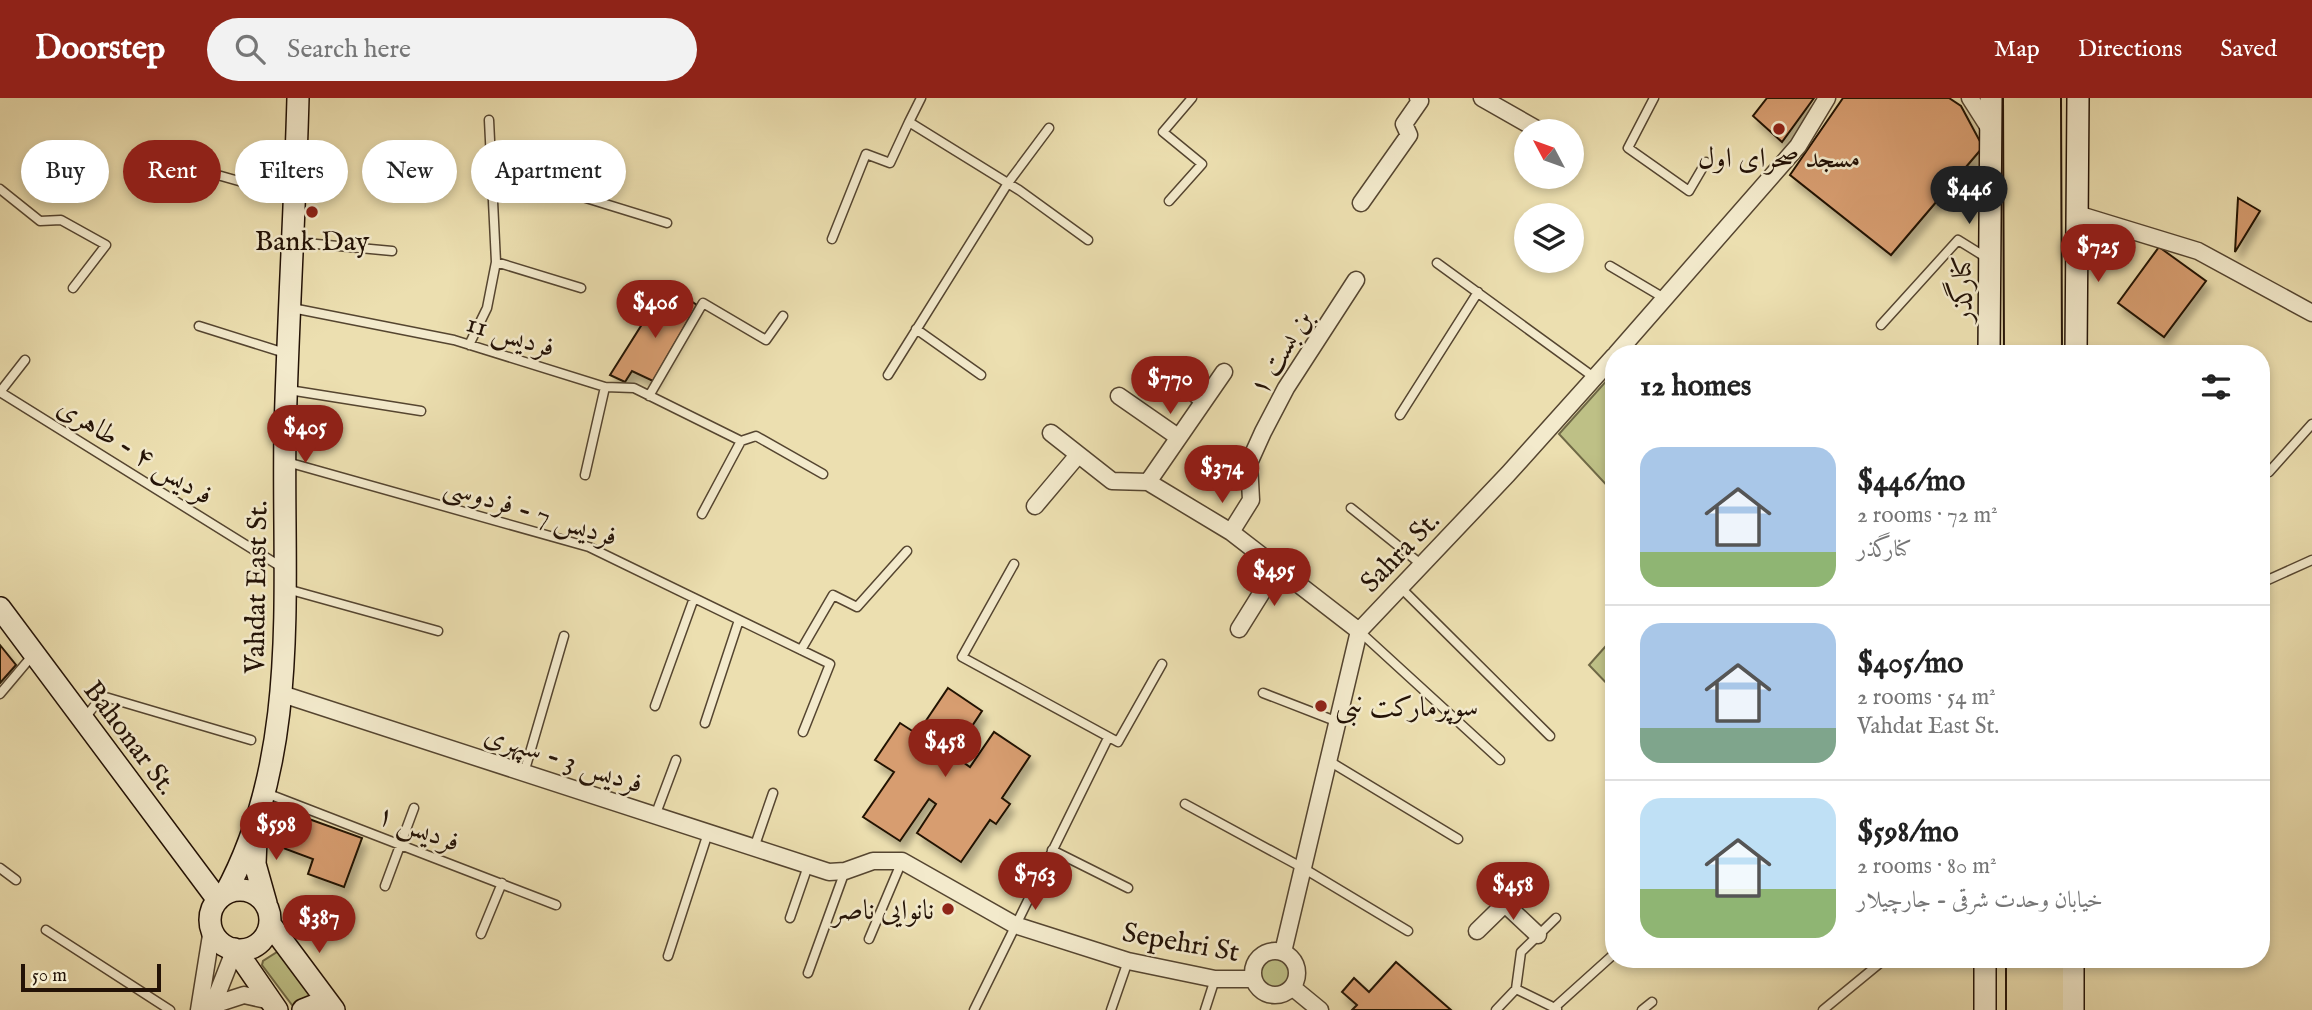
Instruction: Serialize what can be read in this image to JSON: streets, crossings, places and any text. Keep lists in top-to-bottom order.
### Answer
{
  "streets": {
    "street": [
      "کنارگذر",
      "بن بست ۱",
      "Sahra St.",
      "Vahdat East St.",
      "Bahonar St.",
      "فردیس 3 - سپهری",
      "Sepehri St"
    ],
    "lane": [
      "فردیس 11",
      "فردیس ۴ - طاهری",
      "فردیس 7 - فردوسی",
      "فردیس ۱"
    ]
  },
  "crossings": [
    ["فردیس 11", "Vahdat East St."],
    ["فردیس ۴ - طاهری", "Vahdat East St."],
    ["فردیس 7 - فردوسی", "Vahdat East St."],
    ["Sahra St.", "Sepehri St"],
    ["Vahdat East St.", "فردیس 3 - سپهری"],
    ["Vahdat East St.", "فردیس ۱"]
  ],
  "places": [
    "مسجد صحرای اول",
    "Bank Day",
    "سوپرمارکت نبی",
    "نانوایی ناصر"
  ],
  "scale_bar": "50 m",
  "north": "top left",
  "page": {
    "header": "Doorstep",
    "search": "Search here",
    "nav": ["Map", "Directions", "Saved"],
    "chip": [
      "Buy",
      "Rent",
      "Filters",
      "New",
      "Apartment"
    ],
    "price": [
      "$446",
      "$725",
      "$406",
      "$770",
      "$405",
      "$374",
      "$495",
      "$458",
      "$598",
      "$763",
      "$458",
      "$387"
    ],
    "heading": "12 homes",
    "list": [
      {
        "name": "$446/mo",
        "note": "2 rooms · 72 m² · کنارگذر"
      },
      {
        "name": "$405/mo",
        "note": "2 rooms · 54 m² · Vahdat East St."
      },
      {
        "name": "$598/mo",
        "note": "2 rooms · 80 m² · خیابان وحدت شرقی - جارچیلار"
      }
    ],
    "scale": "50 m"
  }
}
